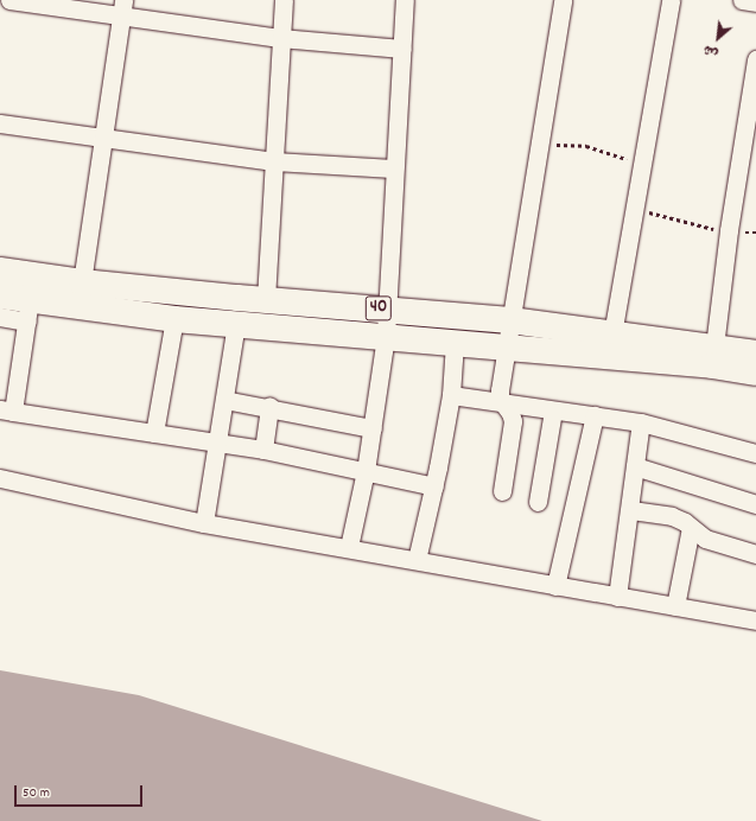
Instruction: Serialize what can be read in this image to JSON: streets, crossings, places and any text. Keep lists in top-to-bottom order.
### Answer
{
  "streets": {
    "highway": ["40"]
  },
  "scale_bar": "50 m",
  "north": "bottom left"
}
